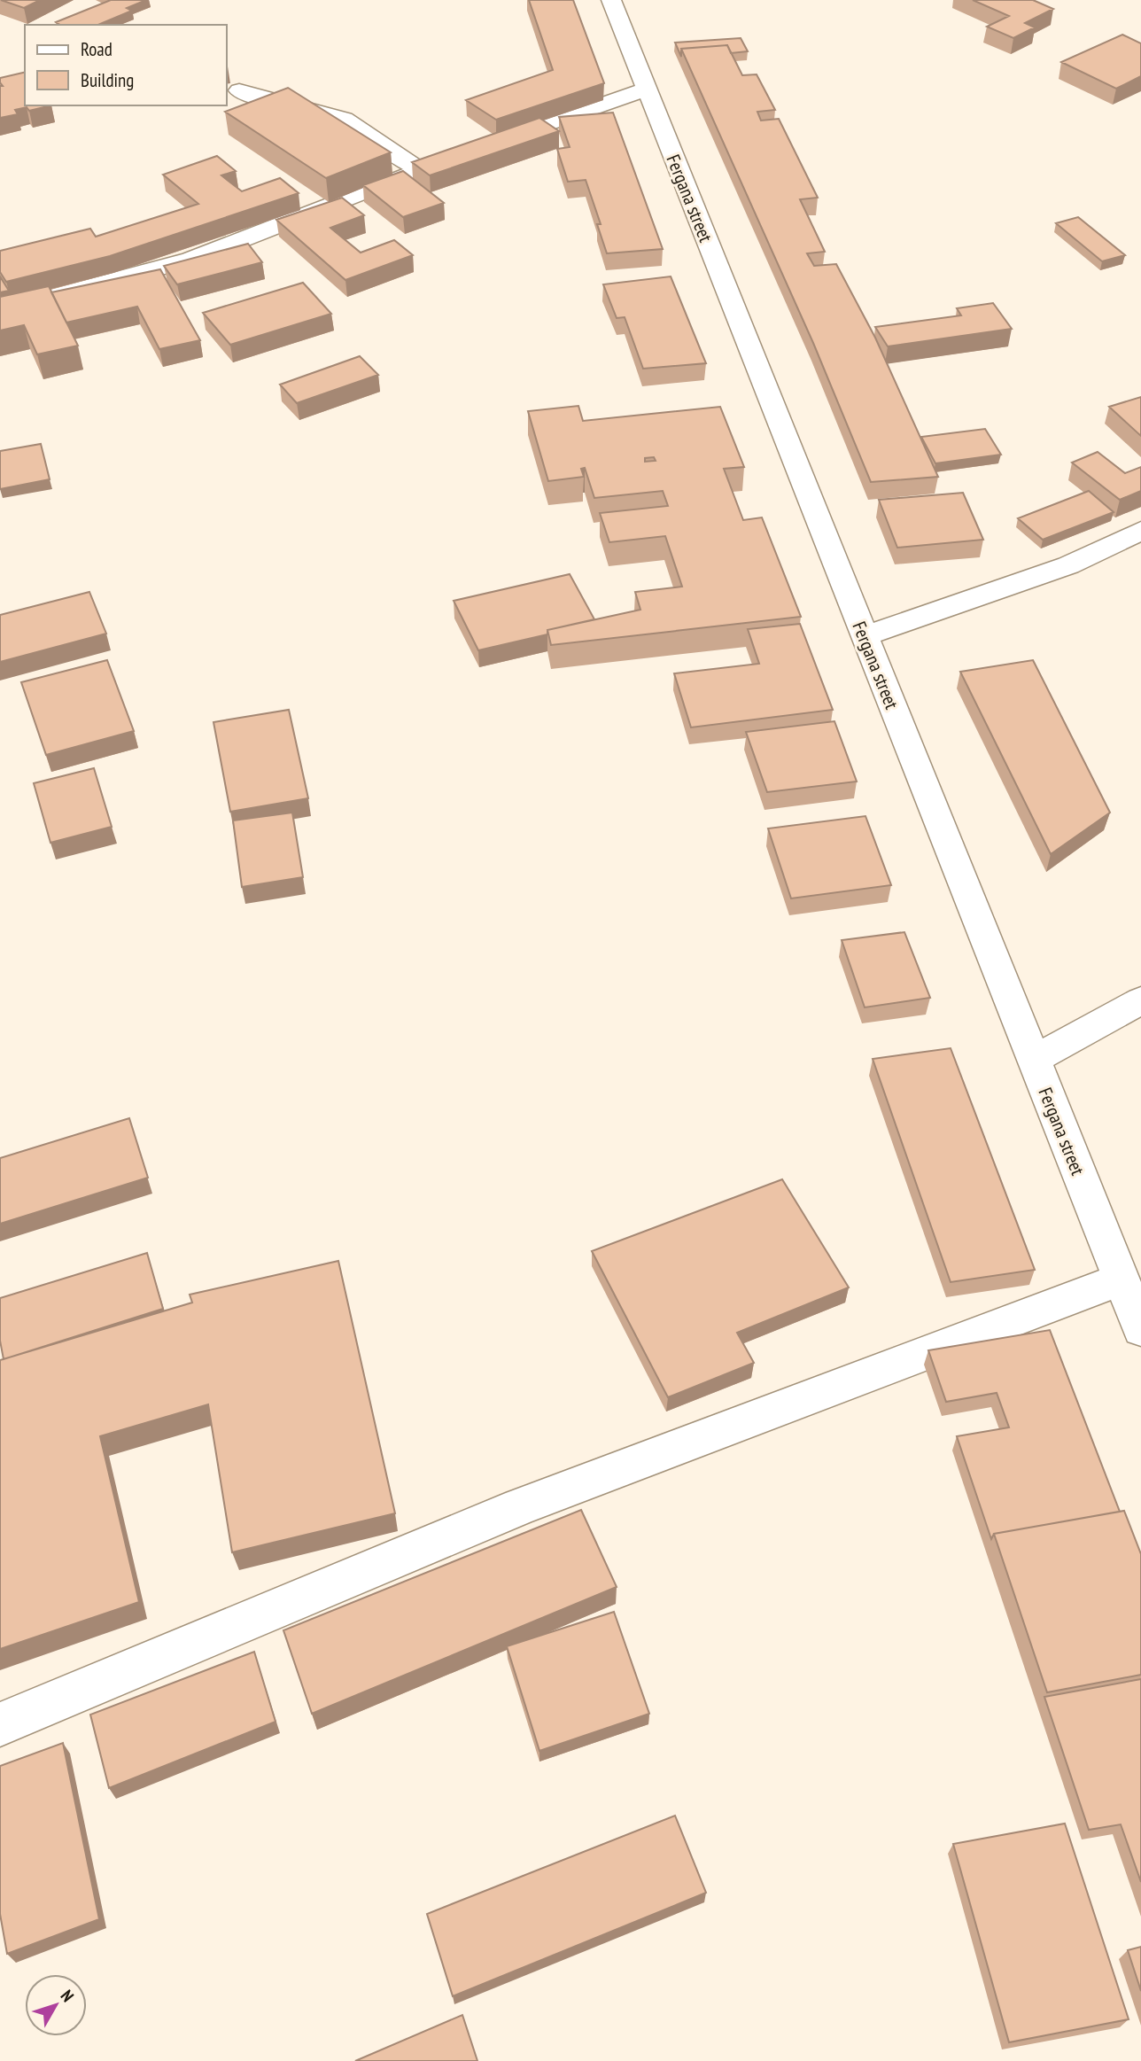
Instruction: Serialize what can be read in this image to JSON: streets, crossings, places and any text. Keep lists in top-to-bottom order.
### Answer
{
  "streets": {
    "street": ["Fergana street"]
  },
  "legend": ["Road", "Building"],
  "north": "top right"
}
